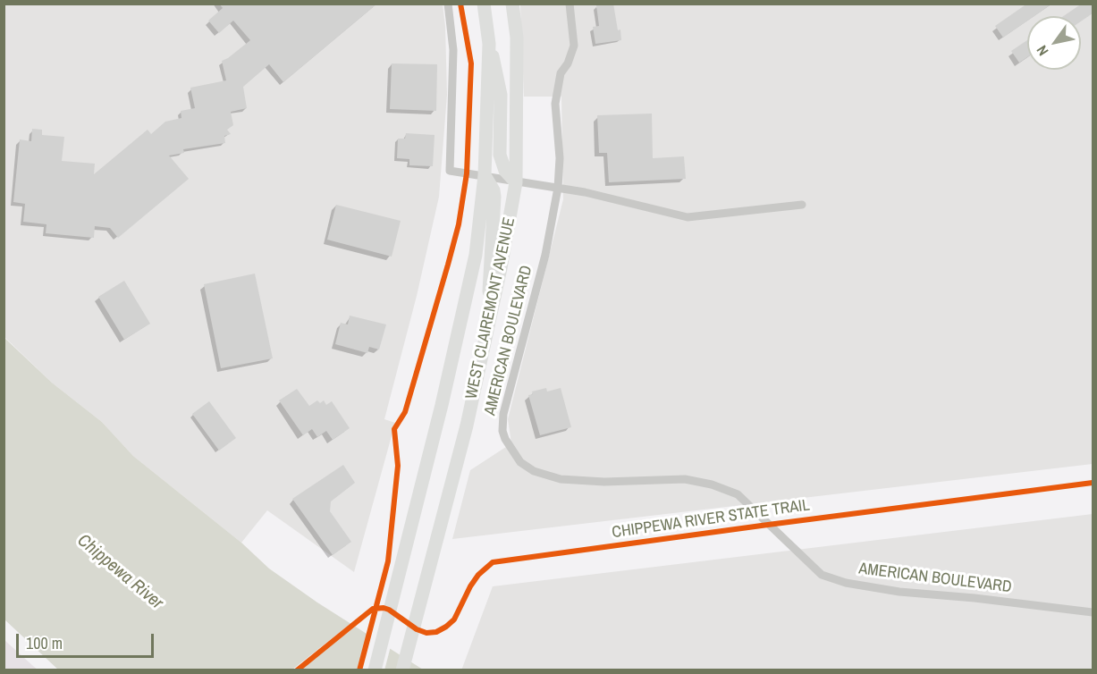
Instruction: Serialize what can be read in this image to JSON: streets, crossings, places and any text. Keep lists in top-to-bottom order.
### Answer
{
  "streets": {
    "main road": ["WEST CLAIREMONT AVENUE"],
    "street": ["AMERICAN BOULEVARD"],
    "cycle path": ["CHIPPEWA RIVER STATE TRAIL"]
  },
  "water": ["Chippewa River"],
  "scale_bar": "100 m",
  "north": "bottom left"
}
